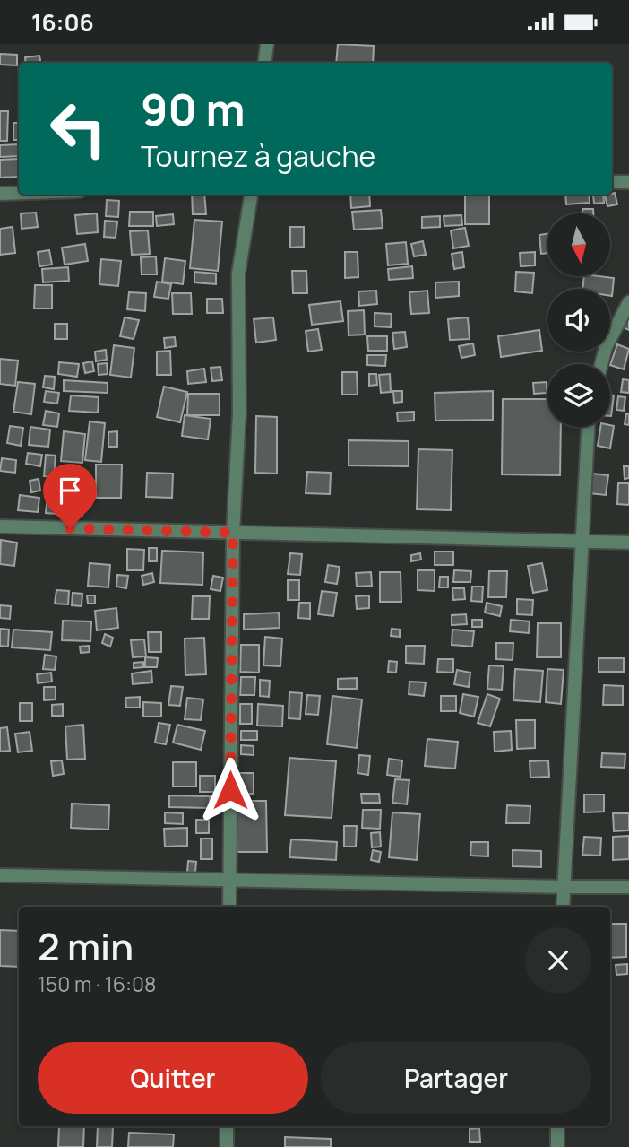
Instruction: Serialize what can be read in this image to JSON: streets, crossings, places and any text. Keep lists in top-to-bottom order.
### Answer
{
  "north": "bottom",
  "page": {
    "status": "16:06",
    "turn": ["90 m", "Tournez à gauche"],
    "heading": ["2 min", "150 m · 16:08"],
    "buttons": ["Quitter", "Partager"]
  }
}
